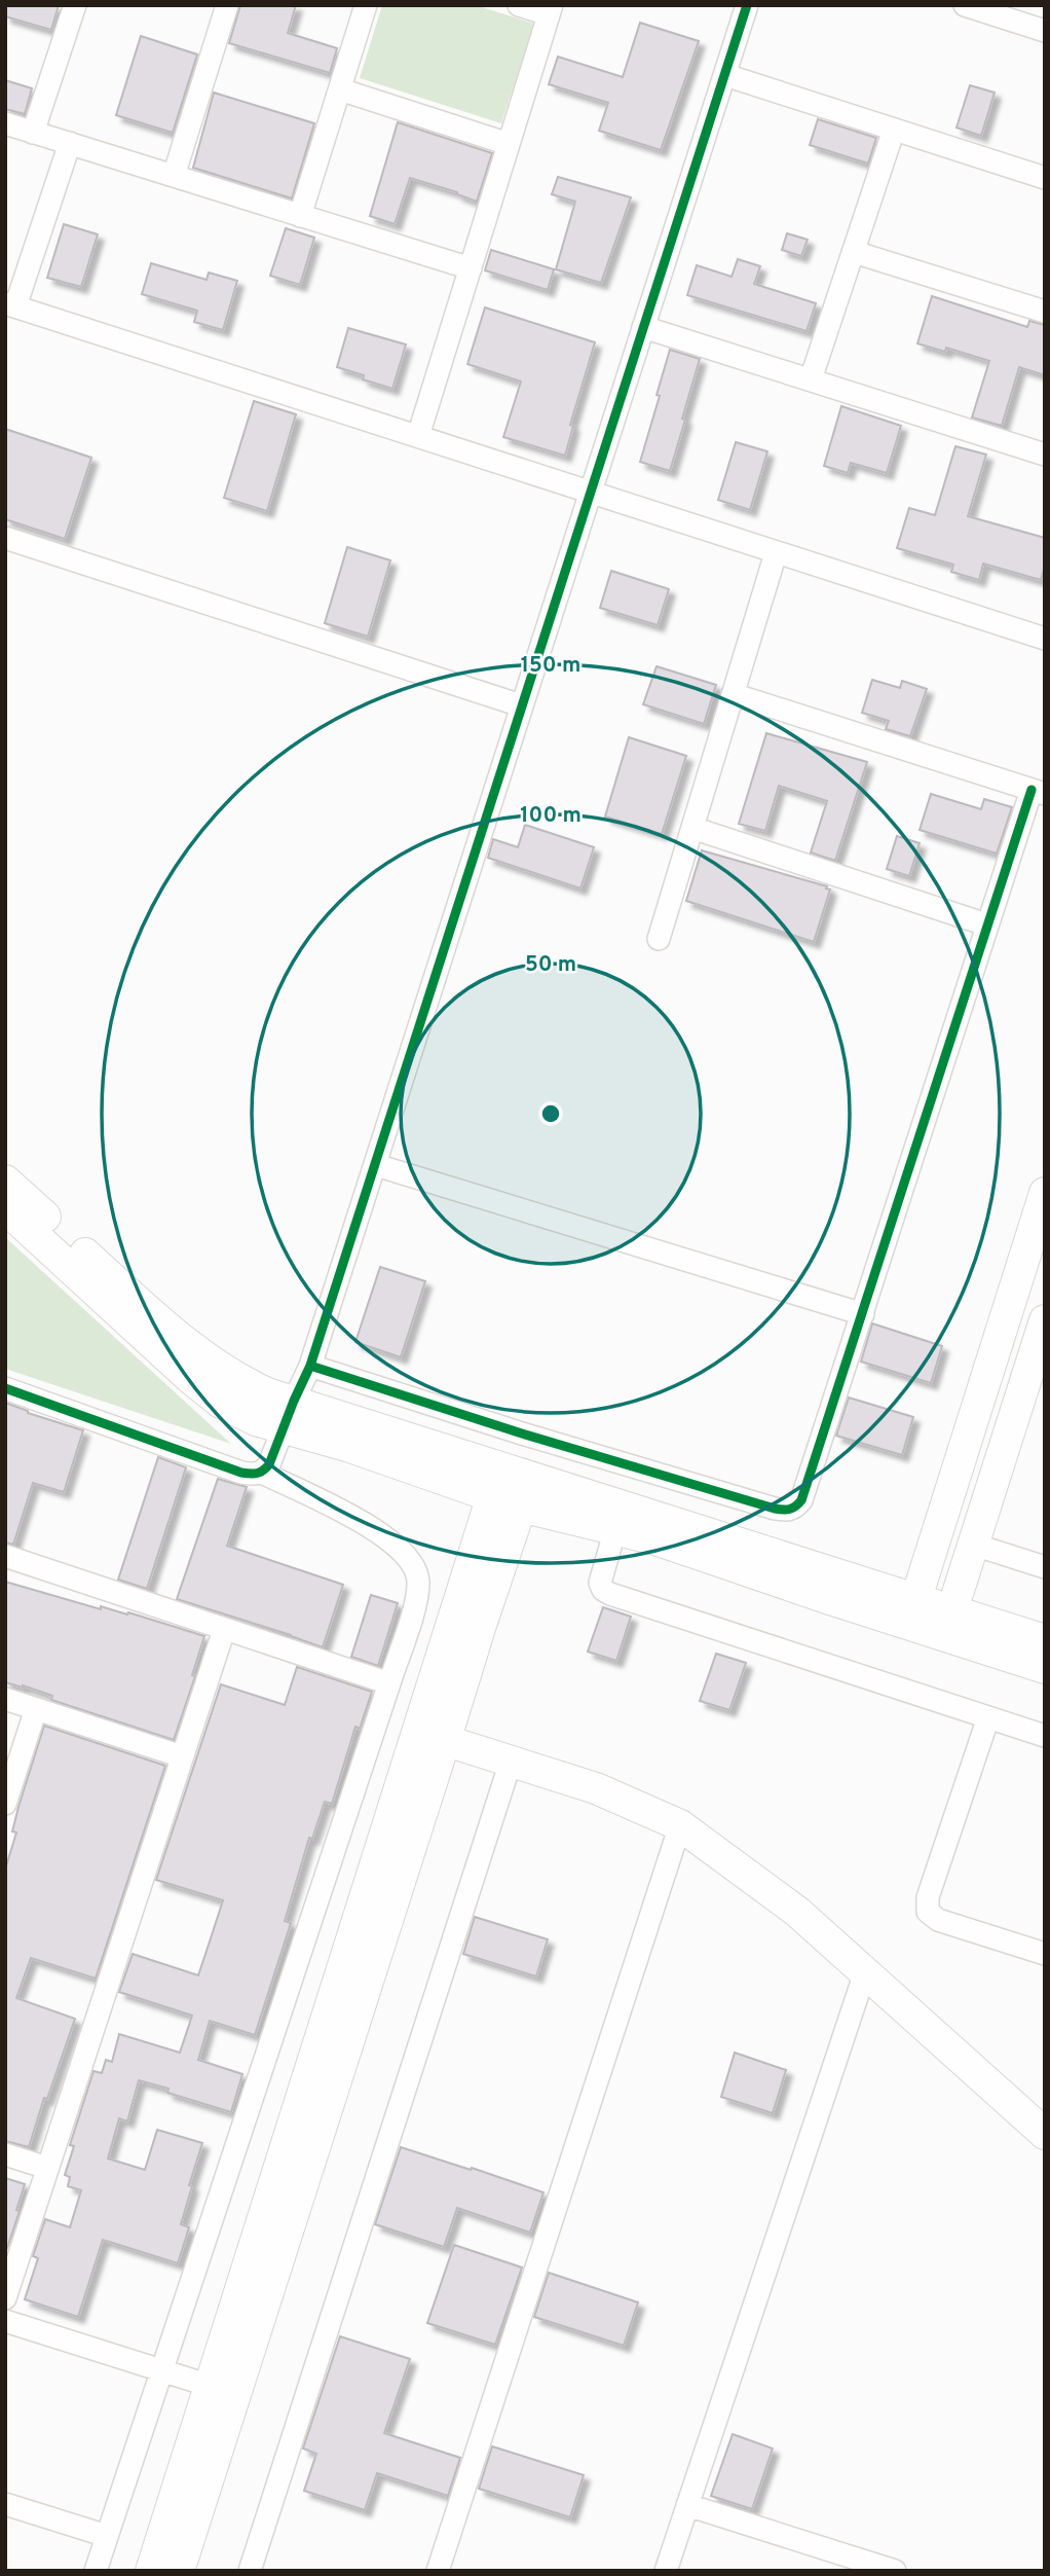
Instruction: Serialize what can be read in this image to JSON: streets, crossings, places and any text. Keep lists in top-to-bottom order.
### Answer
{
  "rings": ["150 m", "100 m", "50 m"]
}
